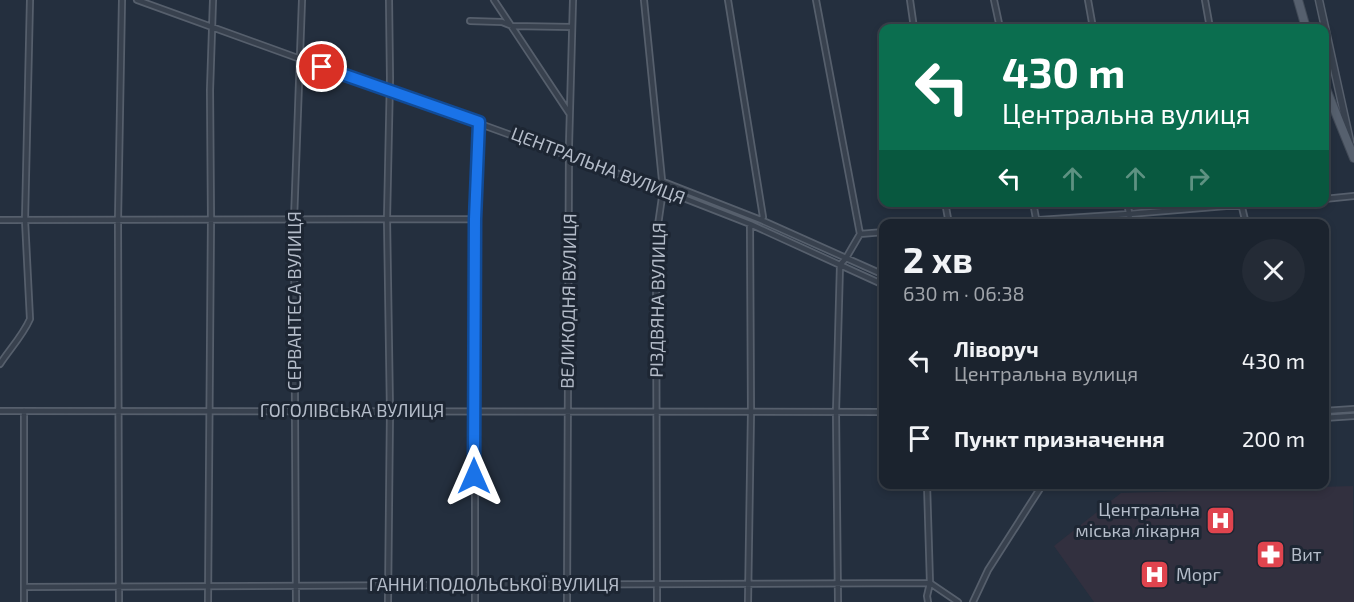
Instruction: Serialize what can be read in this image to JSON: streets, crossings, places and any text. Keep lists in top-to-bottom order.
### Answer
{
  "streets": {
    "street": [
      "ЦЕНТРАЛЬНА ВУЛИЦЯ",
      "РІЗДВЯНА ВУЛИЦЯ",
      "СЕРВАНТЕСА ВУЛИЦЯ",
      "ВЕЛИКОДНЯ ВУЛИЦЯ",
      "ГОГОЛІВСЬКА ВУЛИЦЯ",
      "ГАННИ ПОДОЛЬСЬКОЇ ВУЛИЦЯ"
    ]
  },
  "crossings": [
    ["ЦЕНТРАЛЬНА ВУЛИЦЯ", "РІЗДВЯНА ВУЛИЦЯ"],
    ["ЦЕНТРАЛЬНА ВУЛИЦЯ", "СЕРВАНТЕСА ВУЛИЦЯ"],
    ["ЦЕНТРАЛЬНА ВУЛИЦЯ", "ВЕЛИКОДНЯ ВУЛИЦЯ"],
    ["РІЗДВЯНА ВУЛИЦЯ", "ГОГОЛІВСЬКА ВУЛИЦЯ"],
    ["РІЗДВЯНА ВУЛИЦЯ", "ГАННИ ПОДОЛЬСЬКОЇ ВУЛИЦЯ"],
    ["СЕРВАНТЕСА ВУЛИЦЯ", "ГОГОЛІВСЬКА ВУЛИЦЯ"],
    ["СЕРВАНТЕСА ВУЛИЦЯ", "ГАННИ ПОДОЛЬСЬКОЇ ВУЛИЦЯ"],
    ["ВЕЛИКОДНЯ ВУЛИЦЯ", "ГОГОЛІВСЬКА ВУЛИЦЯ"],
    ["ВЕЛИКОДНЯ ВУЛИЦЯ", "ГАННИ ПОДОЛЬСЬКОЇ ВУЛИЦЯ"]
  ],
  "places": {
    "hospital": ["Центральна міська лікарня", "Морг"],
    "pharmacy": ["Вит"]
  },
  "page": {
    "turn": ["430 m", "Центральна вулиця"],
    "heading": ["2 хв", "630 m · 06:38"],
    "list": [
      {
        "name": "Ліворуч",
        "note": "Центральна вулиця",
        "value": "430 m"
      },
      {
        "name": "Пункт призначення",
        "value": "200 m"
      }
    ]
  }
}
